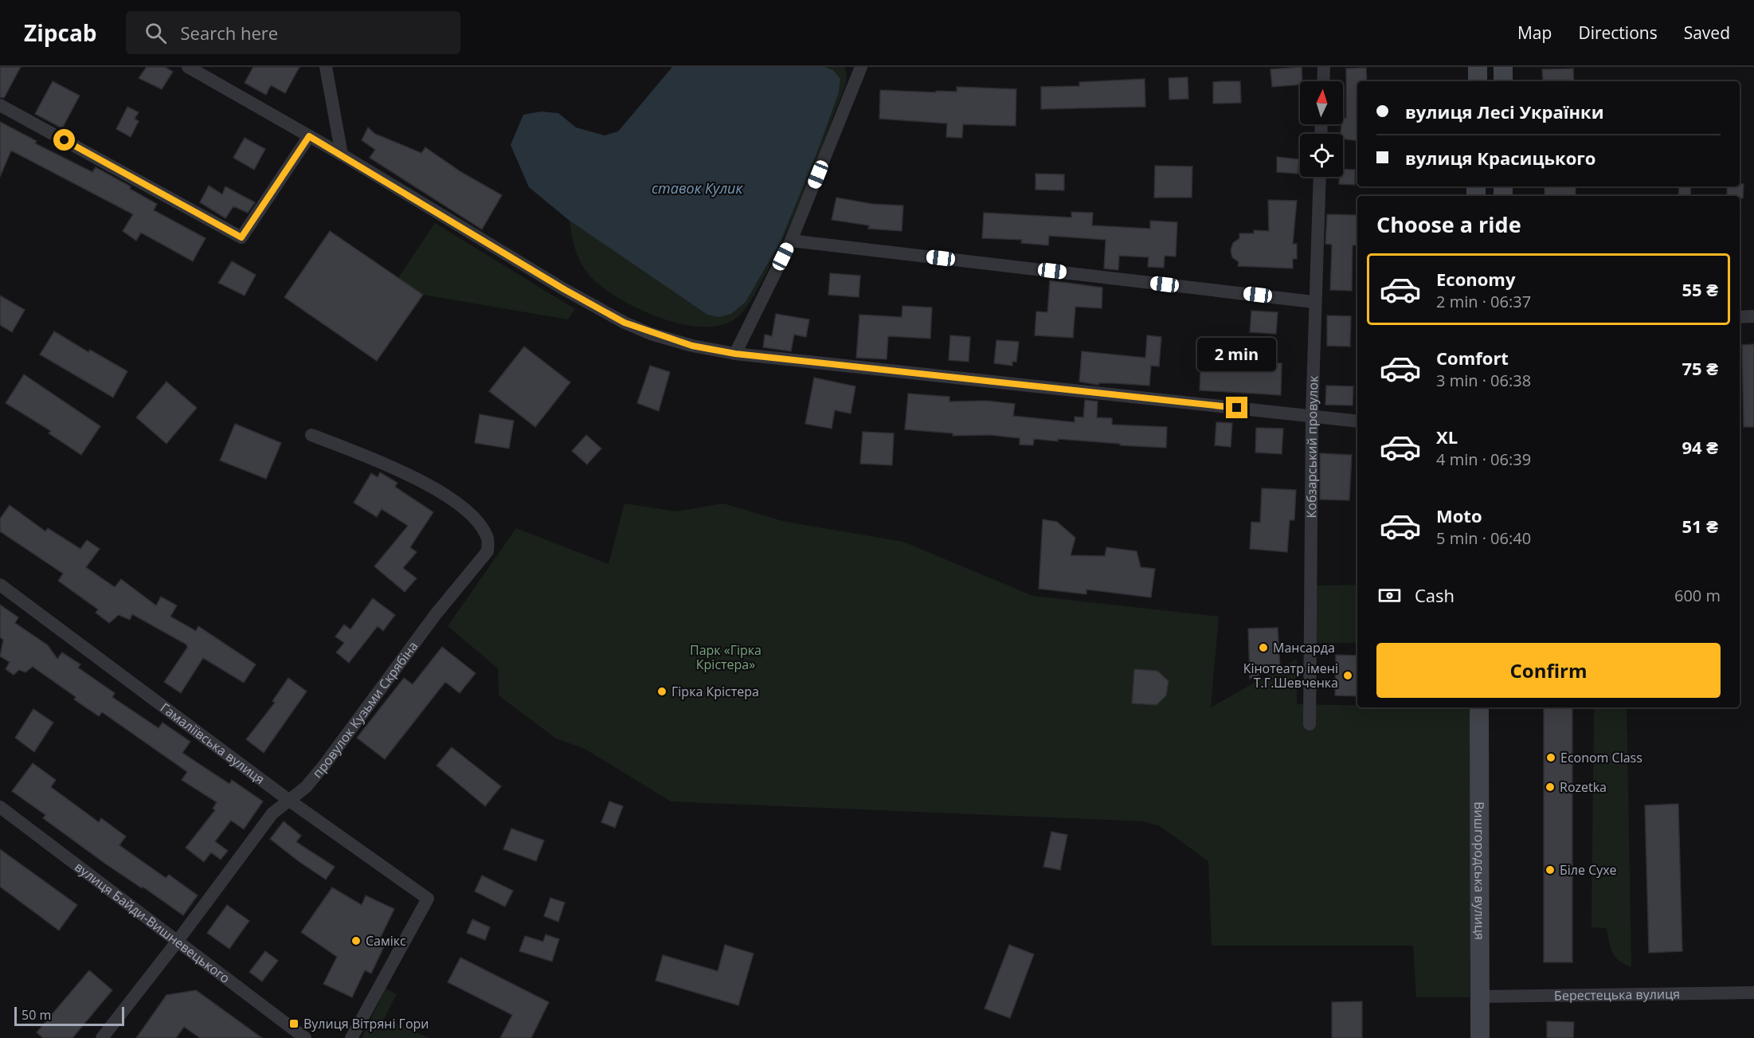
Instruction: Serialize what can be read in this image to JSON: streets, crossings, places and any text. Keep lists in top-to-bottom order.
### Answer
{
  "streets": {
    "main road": ["Вишгородська вулиця"],
    "street": [
      "Кобзарський провулок",
      "провулок Кузьми Скрябіна",
      "Гамаліївська вулиця",
      "вулиця Байди-Вишневецького",
      "Берестецька вулиця"
    ]
  },
  "crossings": [
    ["провулок Кузьми Скрябіна", "Гамаліївська вулиця"],
    ["провулок Кузьми Скрябіна", "вулиця Байди-Вишневецького"],
    ["Вишгородська вулиця", "Берестецька вулиця"]
  ],
  "water": ["ставок Кулик"],
  "parks": ["Парк «Гірка Крістера»"],
  "places": {
    "other": [
      "Мансарда",
      "Кінотеатр імені Т.Г.Шевченка",
      "Гірка Крістера",
      "Econom Class",
      "Rozetka",
      "Біле Сухе",
      "Самікс"
    ],
    "transit": ["Вулиця Вітряні Гори"]
  },
  "scale_bar": "50 m",
  "north": "top",
  "page": {
    "header": "Zipcab",
    "search": "Search here",
    "nav": ["Map", "Directions", "Saved"],
    "banner": ["вулиця Лесі Українки", "вулиця Красицького"],
    "heading": "Choose a ride",
    "list": [
      {
        "name": "Economy",
        "note": "2 min · 06:37",
        "value": "55 ₴"
      },
      {
        "name": "Comfort",
        "note": "3 min · 06:38",
        "value": "75 ₴"
      },
      {
        "name": "XL",
        "note": "4 min · 06:39",
        "value": "94 ₴"
      },
      {
        "name": "Moto",
        "note": "5 min · 06:40",
        "value": "51 ₴"
      }
    ],
    "bubble": "2 min",
    "pay": ["Cash", "600 m"],
    "buttons": "Confirm",
    "scale": "50 m"
  }
}
